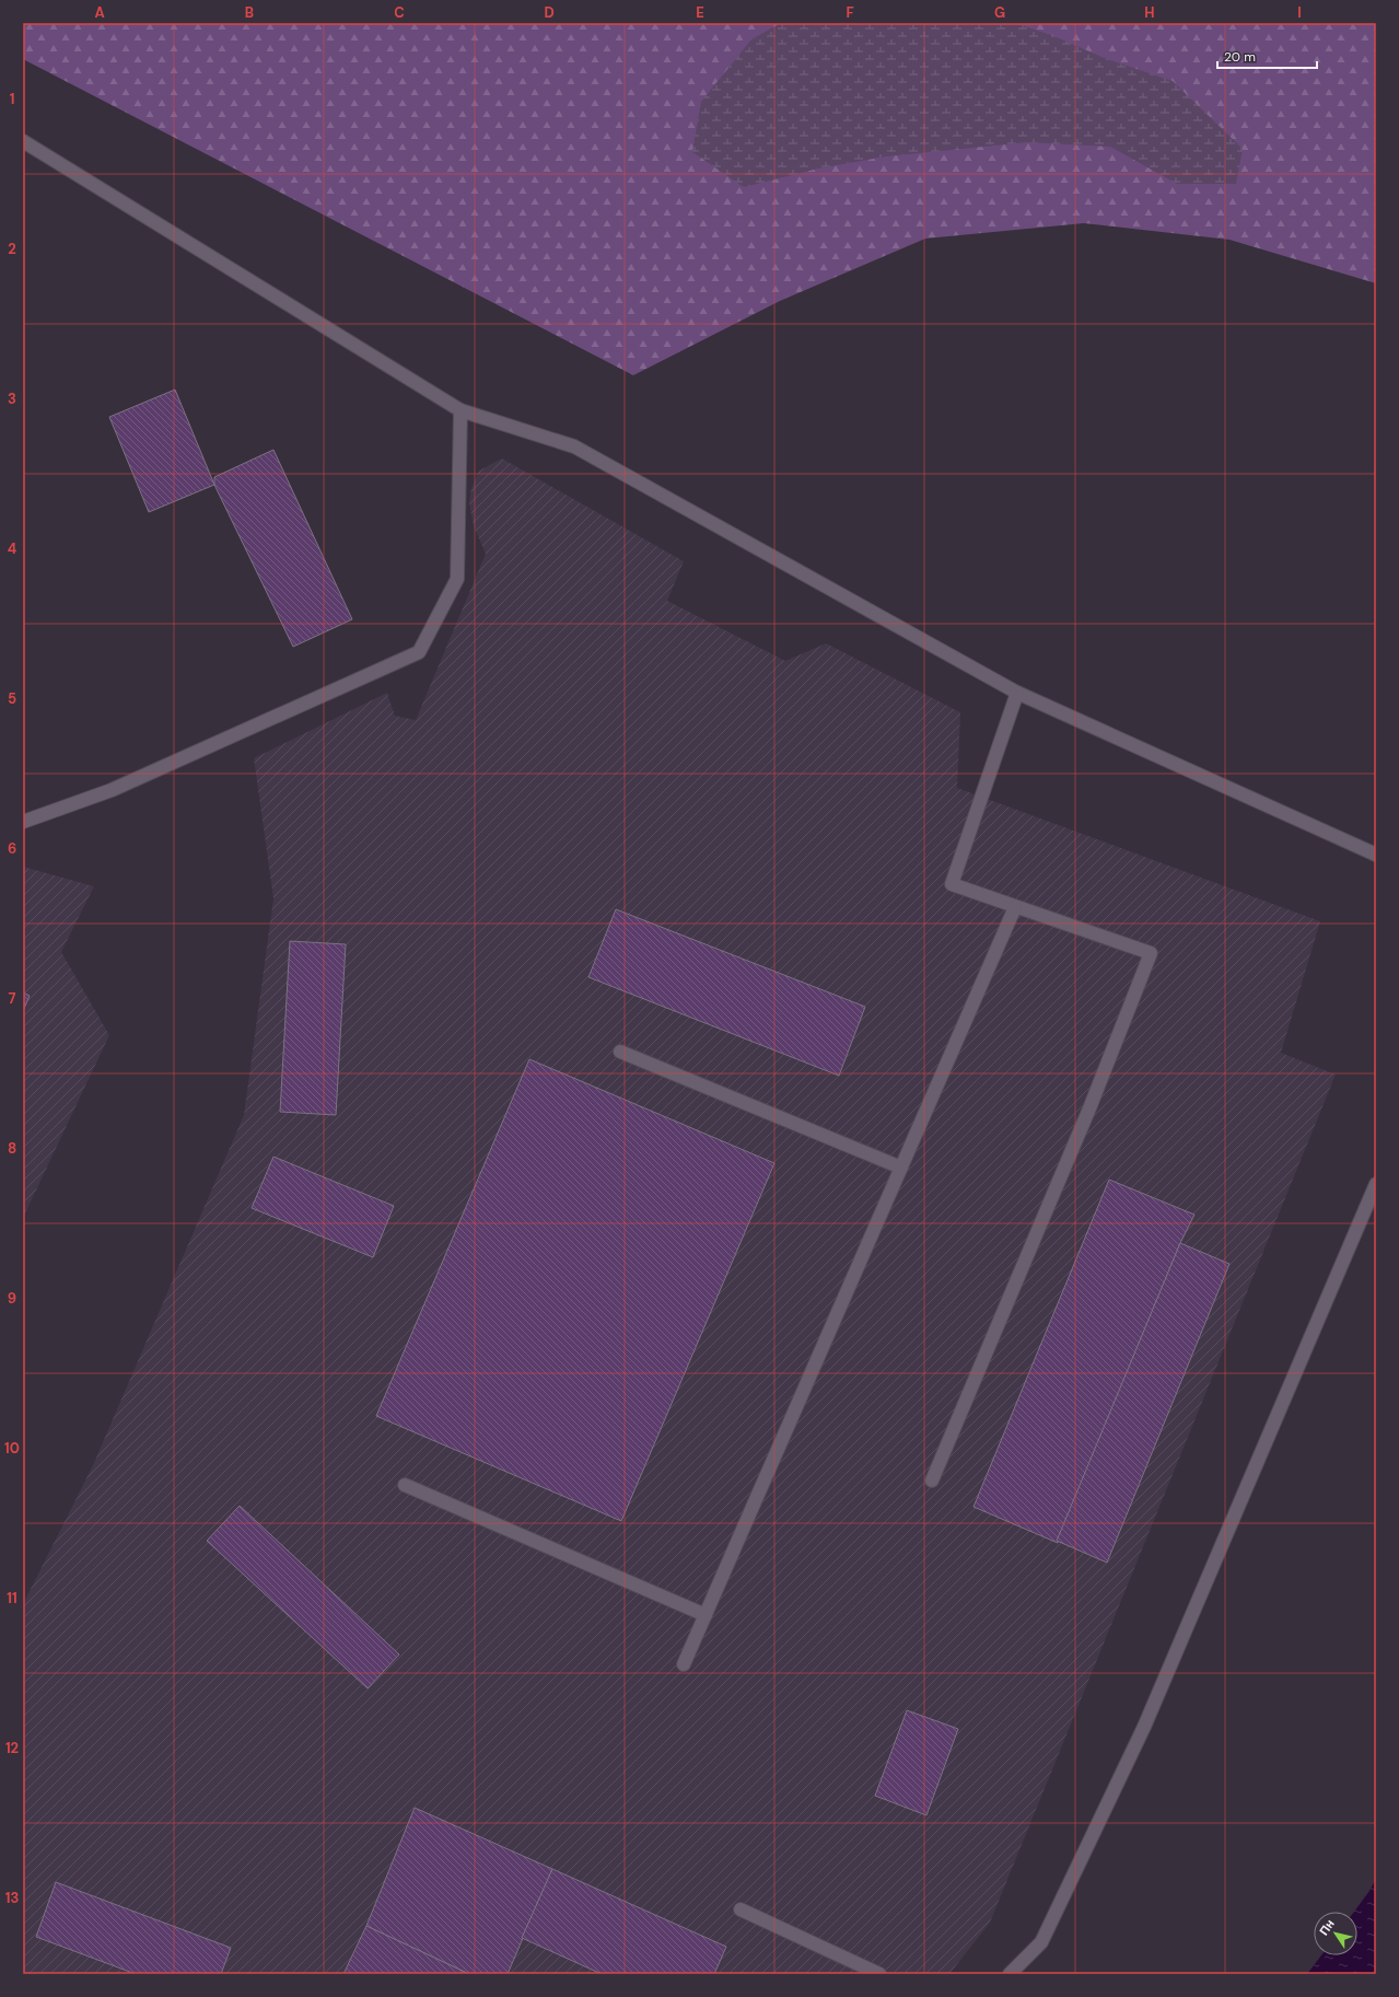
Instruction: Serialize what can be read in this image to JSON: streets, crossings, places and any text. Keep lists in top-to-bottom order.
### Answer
{
  "scale_bar": "20 m",
  "north": "top left",
  "grid": {
    "columns": [
      "A",
      "B",
      "C",
      "D",
      "E",
      "F",
      "G",
      "H",
      "I"
    ],
    "rows": [
      "1",
      "2",
      "3",
      "4",
      "5",
      "6",
      "7",
      "8",
      "9",
      "10",
      "11",
      "12",
      "13"
    ]
  }
}
